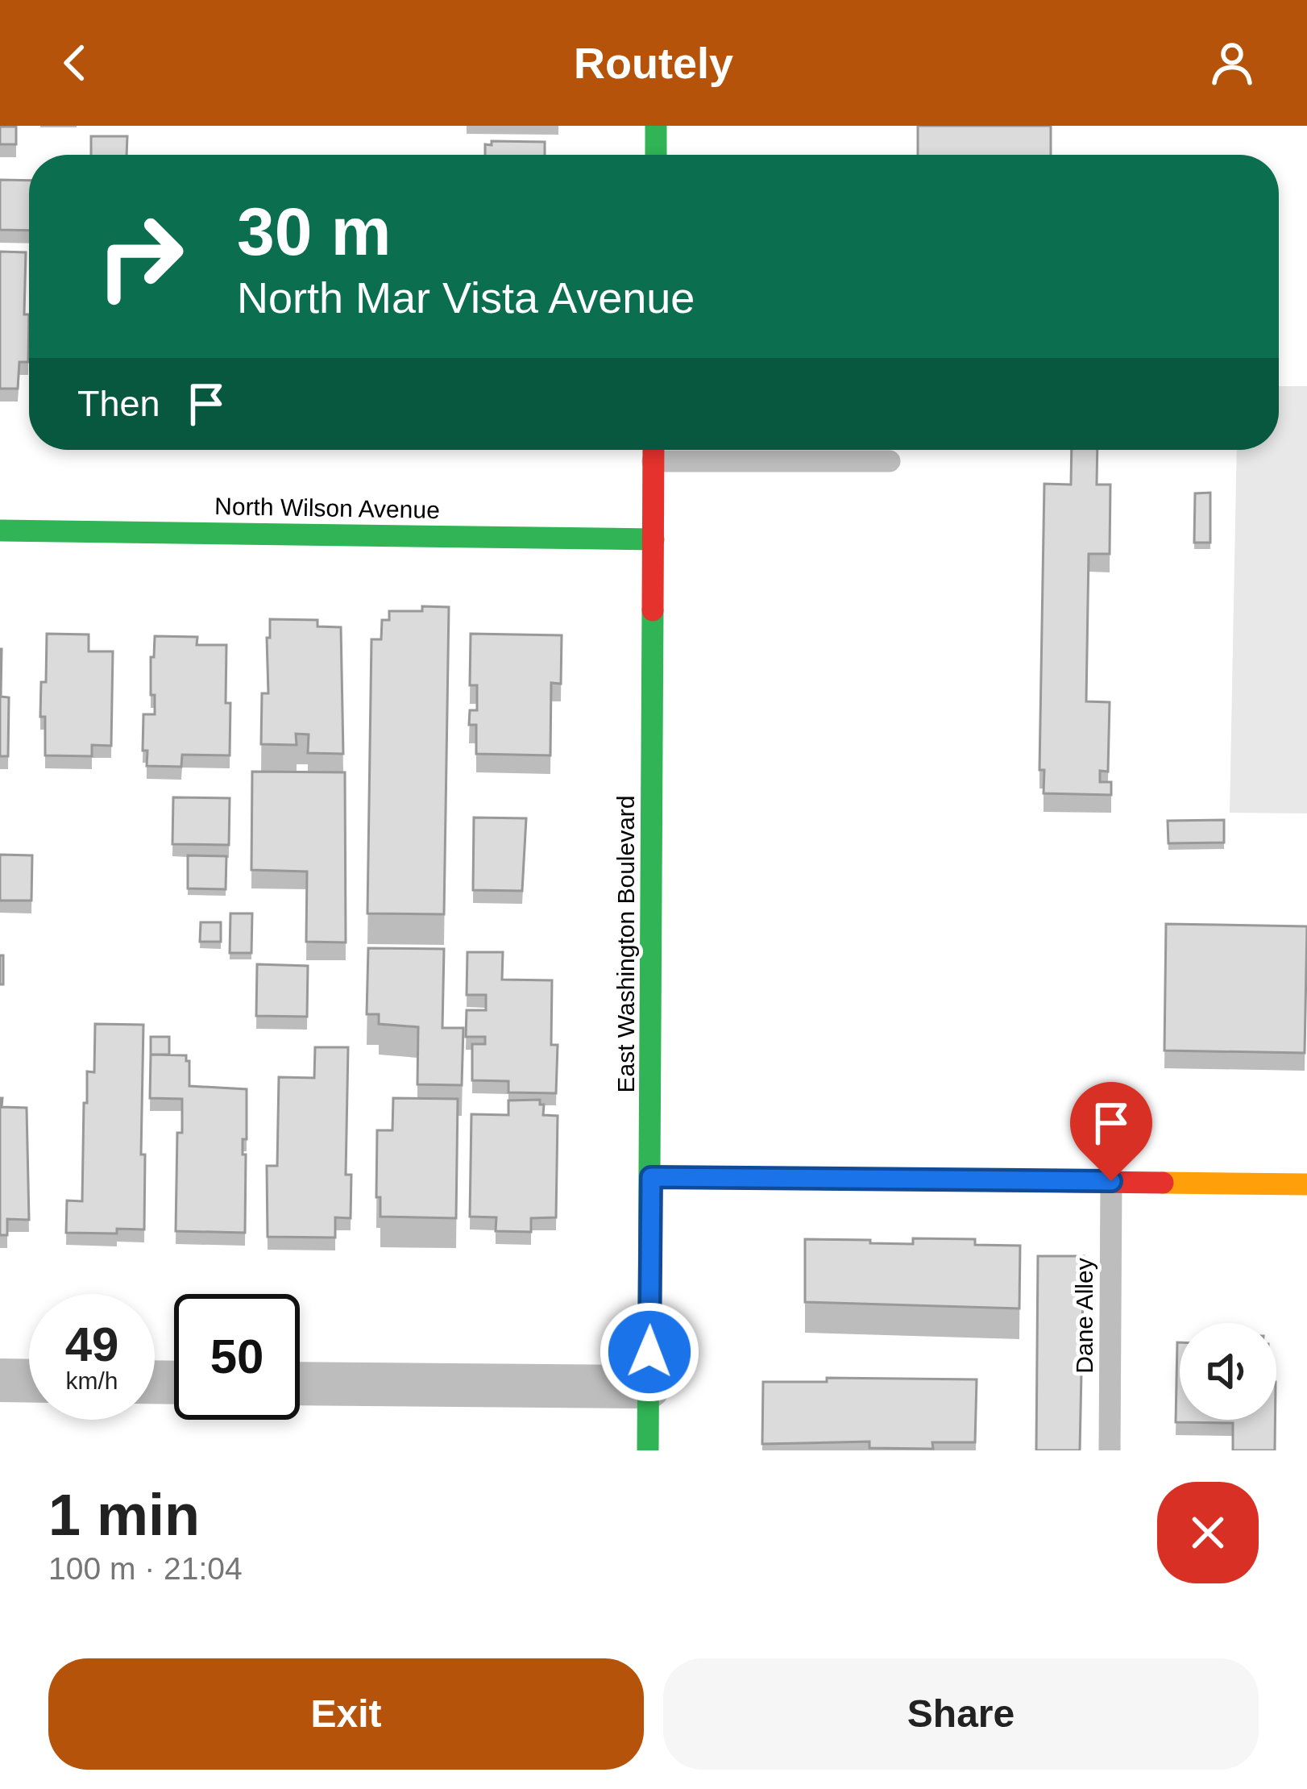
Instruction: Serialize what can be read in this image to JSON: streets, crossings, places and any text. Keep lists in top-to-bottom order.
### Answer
{
  "streets": {
    "street": ["North Wilson Avenue", "East Washington Boulevard"],
    "lane": ["Dane Alley"]
  },
  "crossings": [
    ["North Wilson Avenue", "East Washington Boulevard"]
  ],
  "page": {
    "header": "Routely",
    "turn": ["30 m", "North Mar Vista Avenue"],
    "then": "Then",
    "speed": "49 km/h",
    "limit": "50",
    "heading": ["1 min", "100 m · 21:04"],
    "buttons": ["Exit", "Share"]
  }
}
